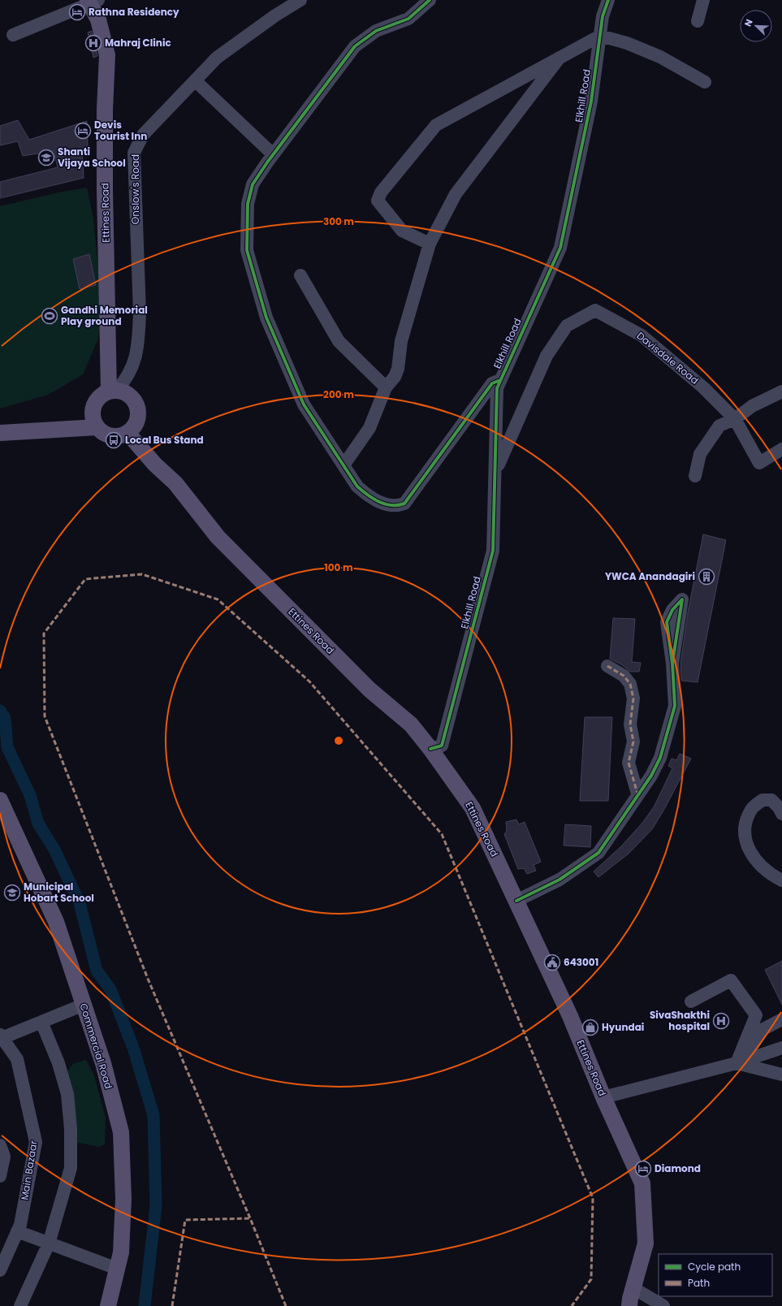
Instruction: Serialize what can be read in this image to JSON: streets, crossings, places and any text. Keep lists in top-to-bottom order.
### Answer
{
  "streets": {
    "main road": ["Ettines Road", "Commercial Road"],
    "street": [
      "Elkhill Road",
      "Onslow's Road",
      "Davisdale Road",
      "Main Bazaar"
    ]
  },
  "crossings": [
    ["Elkhill Road", "Ettines Road"],
    ["Elkhill Road", "Davisdale Road"],
    ["Onslow's Road", "Ettines Road"]
  ],
  "places": {
    "hotel": ["Rathna Residency", "Devis Tourist Inn", "Diamond"],
    "hospital": ["Mahraj Clinic", "SivaShakthi hospital"],
    "school or university": ["Shanti Vijaya School", "Municipal Hobart School"],
    "sports": ["Gandhi Memorial Play ground"],
    "bus stop": ["Local Bus Stand"],
    "building": ["YWCA Anandagiri"],
    "public building": ["643001"],
    "shop": ["Hyundai"]
  },
  "legend": ["Cycle path", "Path"],
  "north": "top left",
  "rings": ["300 m", "200 m", "100 m"]
}
